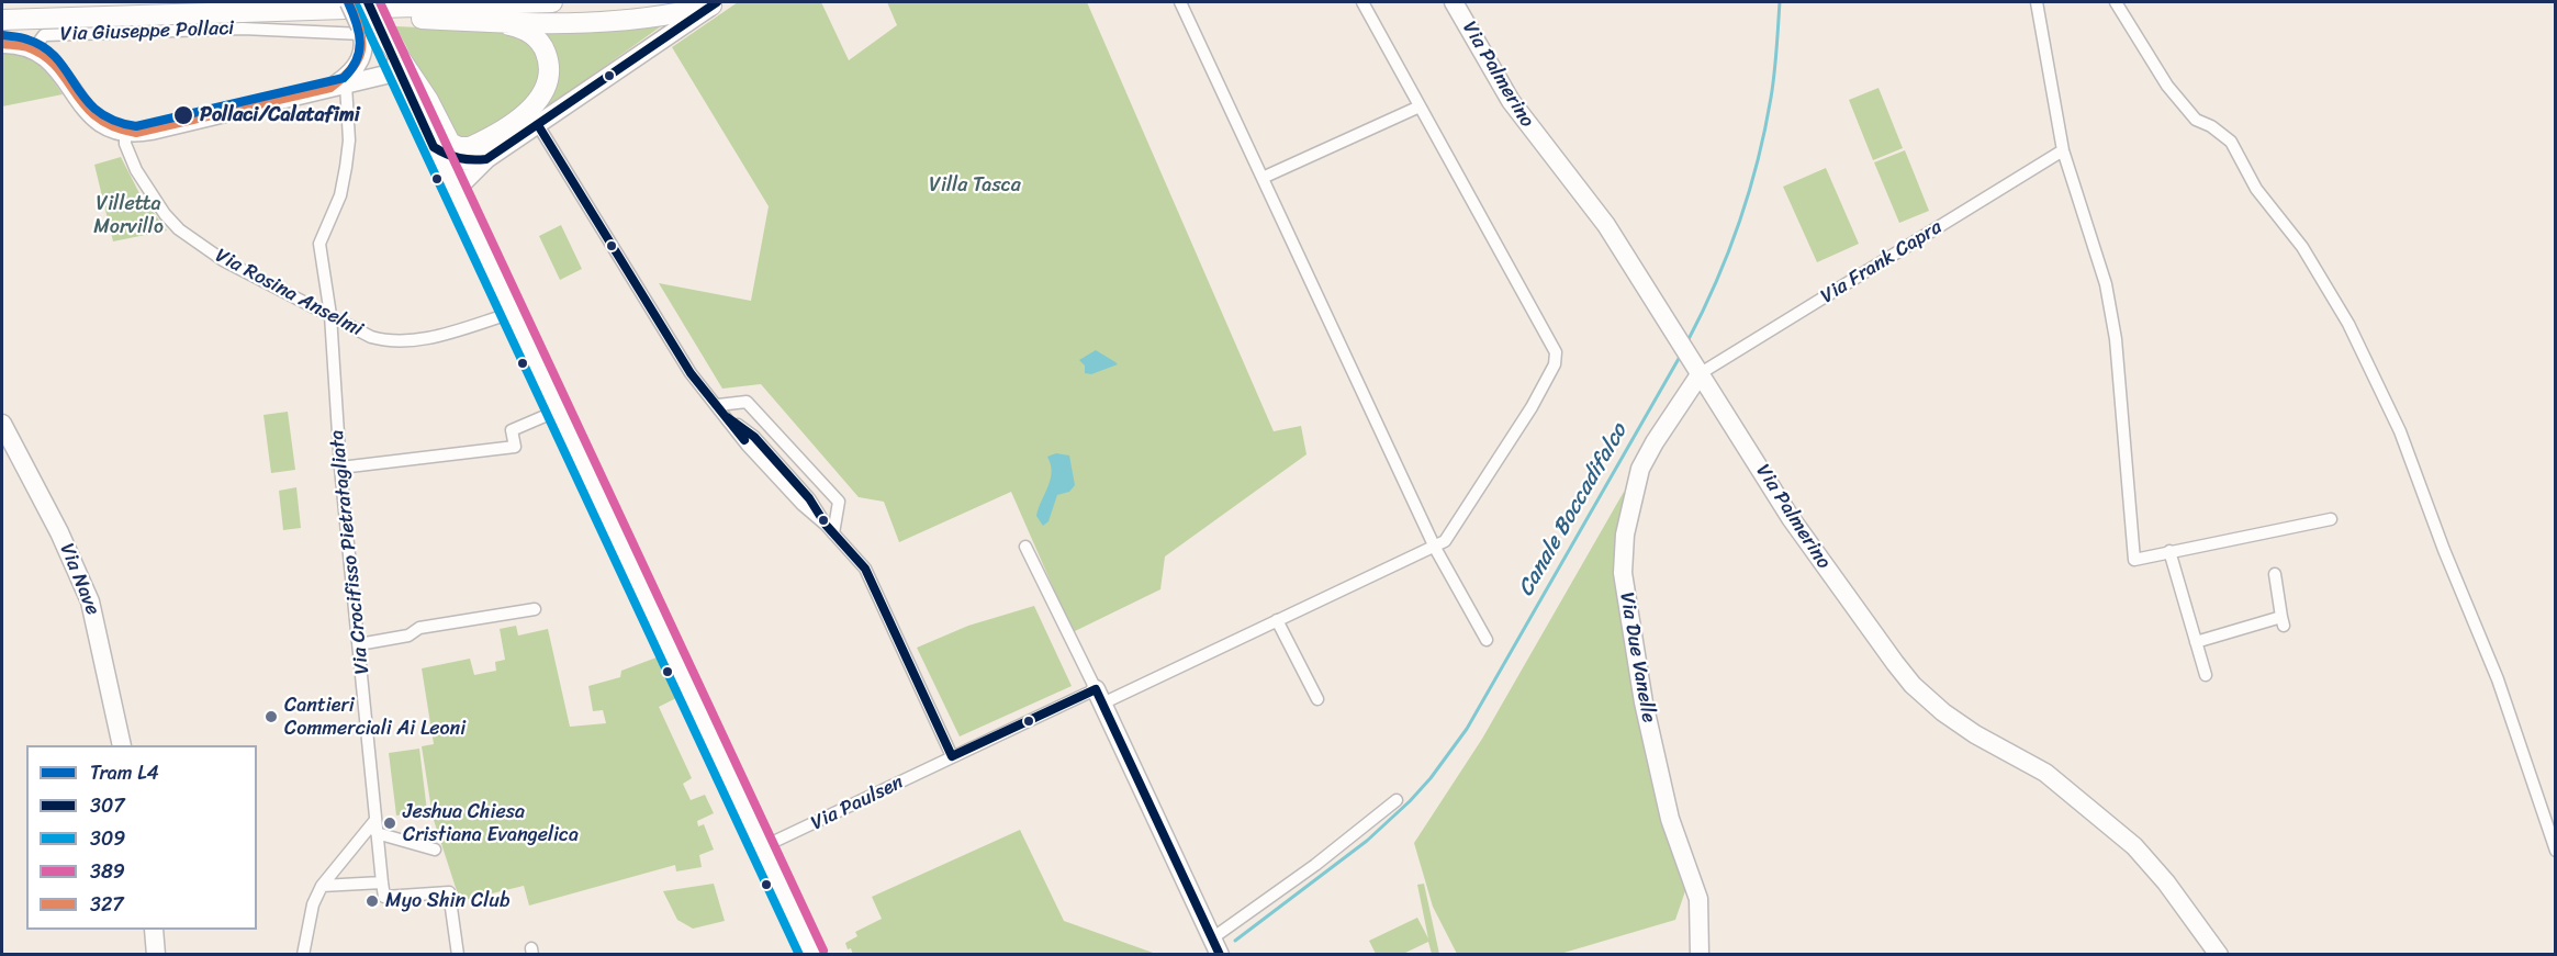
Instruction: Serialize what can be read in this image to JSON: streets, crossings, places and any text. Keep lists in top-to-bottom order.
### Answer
{
  "streets": {
    "street": [
      "Via Giuseppe Pollaci",
      "Via Palmerino",
      "Via Frank Capra",
      "Via Rosina Anselmi",
      "Via Crocifisso Pietratagliata",
      "Via Nave",
      "Via Due Vanelle",
      "Via Paulsen"
    ]
  },
  "crossings": [
    ["Via Giuseppe Pollaci", "Via Rosina Anselmi"],
    ["Via Palmerino", "Via Frank Capra"],
    ["Via Palmerino", "Via Due Vanelle"],
    ["Via Frank Capra", "Via Due Vanelle"],
    ["Via Rosina Anselmi", "Via Crocifisso Pietratagliata"]
  ],
  "water": ["Canale Boccadifalco"],
  "parks": ["Villa Tasca", "Villetta Morvillo"],
  "places": [
    "Pollaci/Calatafimi",
    "Cantieri Commerciali Ai Leoni",
    "Jeshua Chiesa Cristiana Evangelica",
    "Myo Shin Club"
  ],
  "lines": [
    "tram line L4",
    "transit line 307",
    "transit line 389",
    "transit line 327",
    "transit line 309"
  ],
  "legend": [
    "Tram L4",
    "307",
    "309",
    "389",
    "327"
  ]
}
